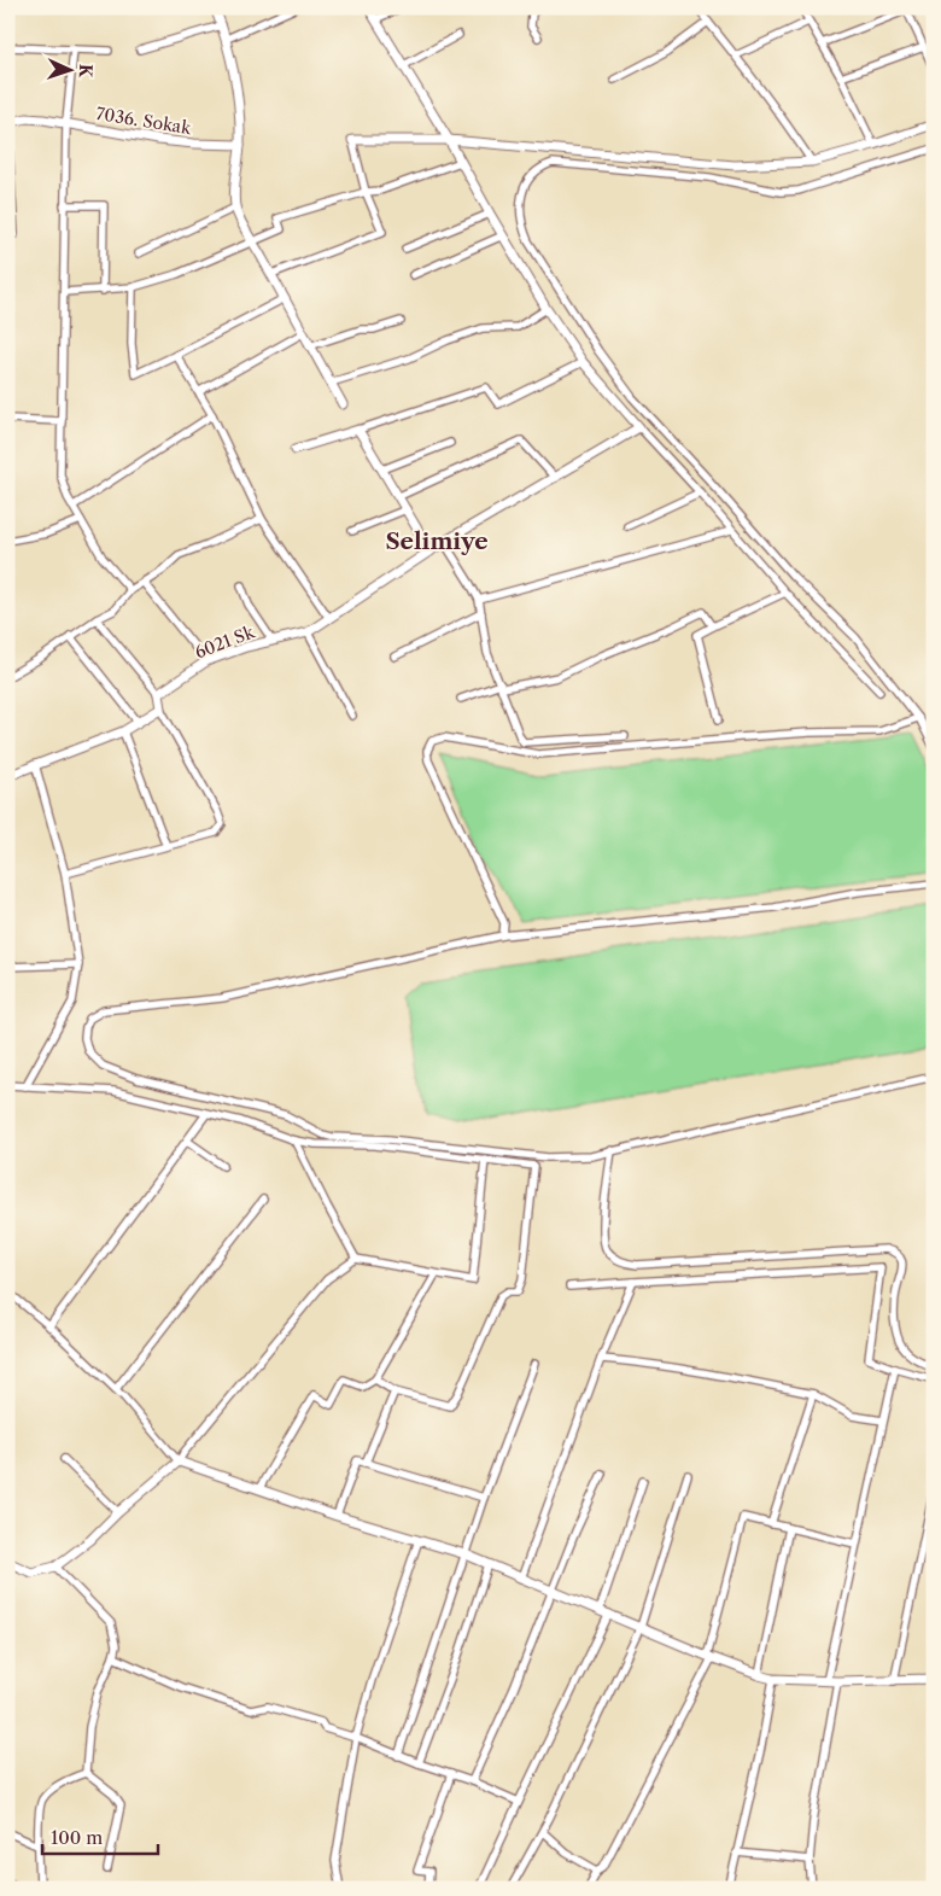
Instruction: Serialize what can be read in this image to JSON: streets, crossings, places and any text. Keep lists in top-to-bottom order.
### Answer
{
  "streets": {
    "street": ["7036. Sokak", "6021 Sk"]
  },
  "districts": ["Selimiye"],
  "scale_bar": "100 m",
  "north": "right"
}
